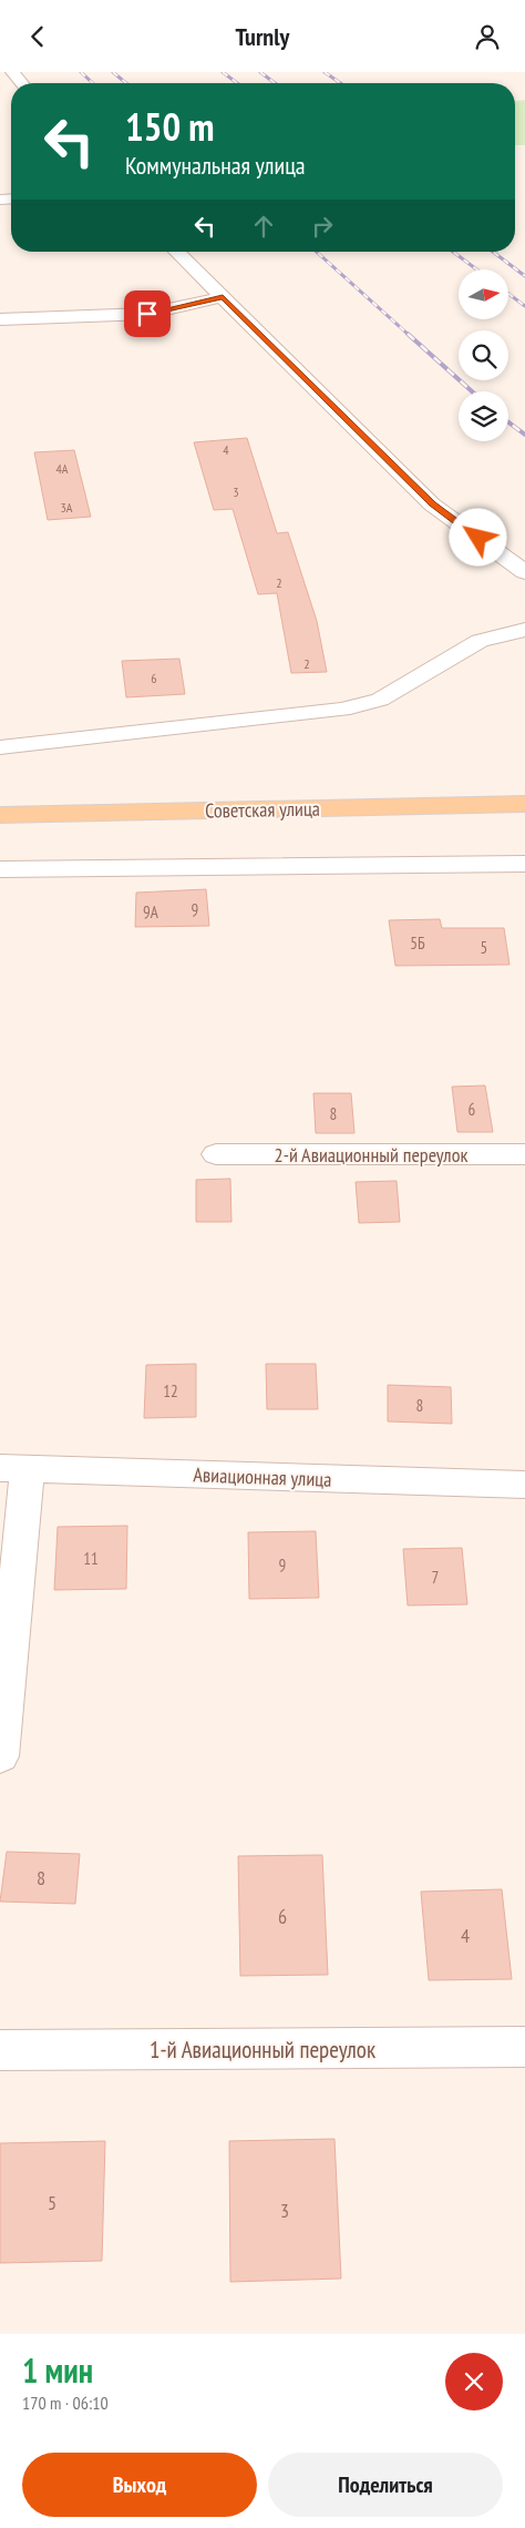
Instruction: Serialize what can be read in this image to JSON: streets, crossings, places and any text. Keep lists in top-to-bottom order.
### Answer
{
  "streets": {
    "main road": ["Советская улица"],
    "street": ["2-й Авиационный переулок", "Авиационная улица", "1-й Авиационный переулок"]
  },
  "house_numbers": [
    "4",
    "4А",
    "3",
    "3А",
    "2",
    "2",
    "6",
    "9",
    "9А",
    "5Б",
    "5",
    "6",
    "8",
    "12",
    "8",
    "11",
    "9",
    "7",
    "8",
    "6",
    "4",
    "5",
    "3"
  ],
  "north": "right",
  "page": {
    "header": "Turnly",
    "turn": ["150 m", "Коммунальная улица"],
    "heading": ["1 мин", "170 m · 06:10"],
    "buttons": ["Выход", "Поделиться"]
  }
}
